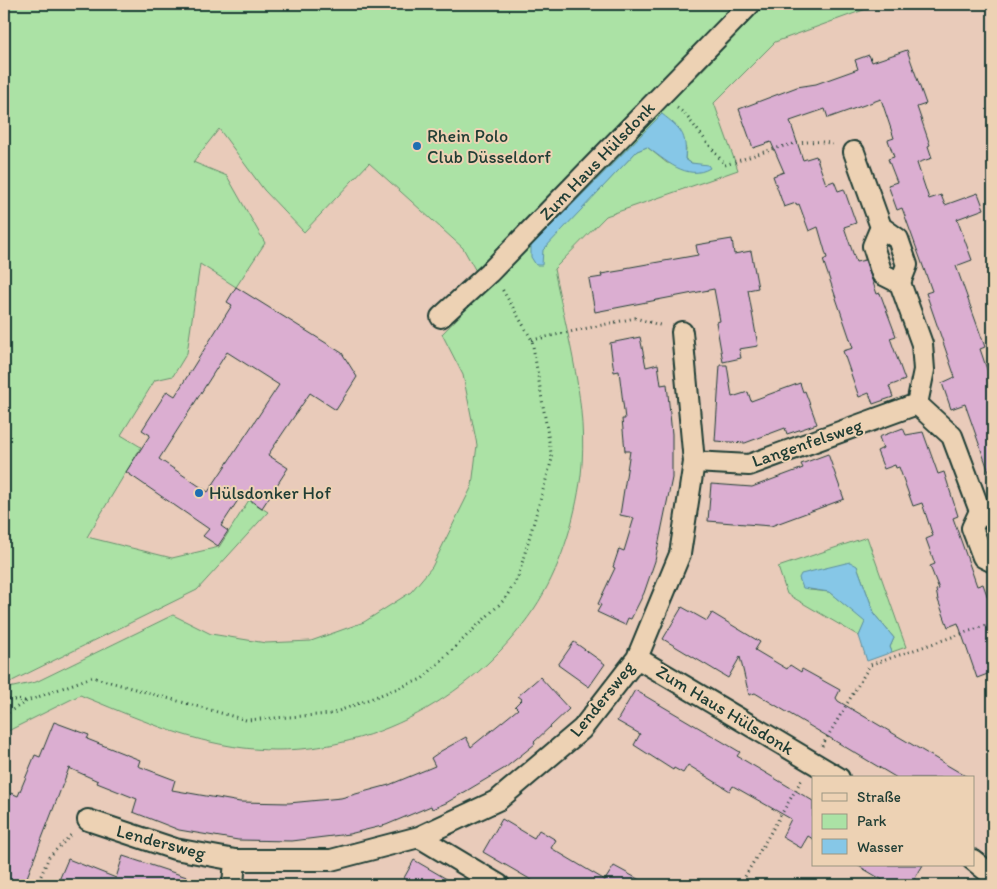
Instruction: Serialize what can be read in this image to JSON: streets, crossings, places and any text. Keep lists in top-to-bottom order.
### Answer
{
  "streets": {
    "street": ["Zum Haus Hülsdonk", "Langenfelsweg", "Lendersweg"]
  },
  "crossings": [
    ["Zum Haus Hülsdonk", "Lendersweg"],
    ["Langenfelsweg", "Lendersweg"]
  ],
  "places": ["Rhein Polo Club Düsseldorf", "Hülsdonker Hof"],
  "legend": ["Straße", "Park", "Wasser"]
}
